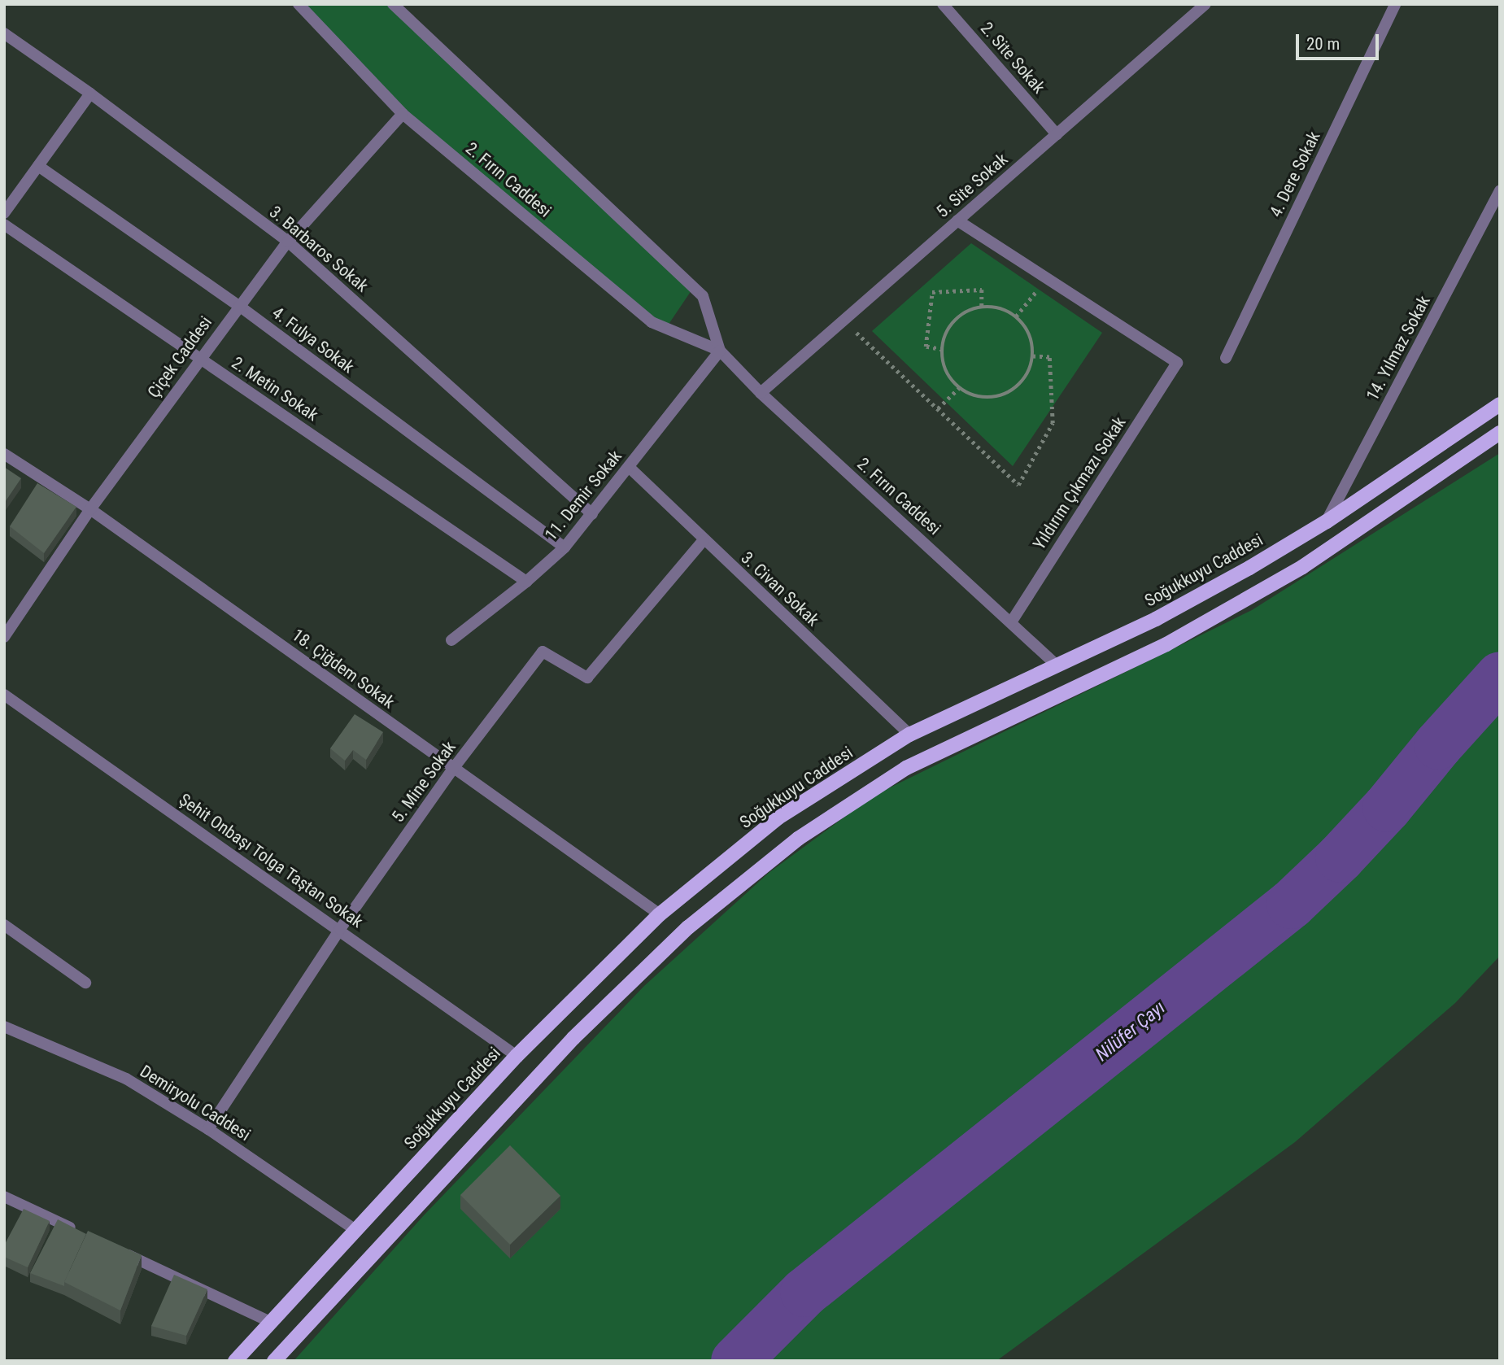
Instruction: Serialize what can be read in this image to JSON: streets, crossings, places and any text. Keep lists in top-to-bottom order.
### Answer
{
  "streets": {
    "main road": ["Soğukkuyu Caddesi"],
    "street": [
      "2. Site Sokak",
      "4. Dere Sokak",
      "2. Fırın Caddesi",
      "5. Site Sokak",
      "3. Barbaros Sokak",
      "4. Fulya Sokak",
      "14. Yılmaz Sokak",
      "Çiçek Caddesi",
      "2. Metin Sokak",
      "Yıldırım Çıkmazı Sokak",
      "11. Demir Sokak",
      "3. Civan Sokak",
      "18. Çiğdem Sokak",
      "5. Mine Sokak",
      "Şehit Onbaşı Tolga Taştan Sokak",
      "Demiryolu Caddesi"
    ]
  },
  "crossings": [
    ["2. Site Sokak", "5. Site Sokak"],
    ["2. Fırın Caddesi", "5. Site Sokak"],
    ["2. Fırın Caddesi", "Çiçek Caddesi"],
    ["2. Fırın Caddesi", "Yıldırım Çıkmazı Sokak"],
    ["2. Fırın Caddesi", "11. Demir Sokak"],
    ["2. Fırın Caddesi", "Soğukkuyu Caddesi"],
    ["3. Barbaros Sokak", "Çiçek Caddesi"],
    ["3. Barbaros Sokak", "11. Demir Sokak"],
    ["4. Fulya Sokak", "Çiçek Caddesi"],
    ["4. Fulya Sokak", "11. Demir Sokak"],
    ["14. Yılmaz Sokak", "Soğukkuyu Caddesi"],
    ["Çiçek Caddesi", "2. Metin Sokak"],
    ["Çiçek Caddesi", "18. Çiğdem Sokak"],
    ["2. Metin Sokak", "11. Demir Sokak"],
    ["11. Demir Sokak", "3. Civan Sokak"],
    ["Soğukkuyu Caddesi", "3. Civan Sokak"],
    ["Soğukkuyu Caddesi", "18. Çiğdem Sokak"],
    ["Soğukkuyu Caddesi", "Şehit Onbaşı Tolga Taştan Sokak"],
    ["Soğukkuyu Caddesi", "Demiryolu Caddesi"],
    ["3. Civan Sokak", "5. Mine Sokak"],
    ["18. Çiğdem Sokak", "5. Mine Sokak"],
    ["5. Mine Sokak", "Şehit Onbaşı Tolga Taştan Sokak"],
    ["5. Mine Sokak", "Demiryolu Caddesi"]
  ],
  "water": ["Nilüfer Çayı"],
  "scale_bar": "20 m"
}
